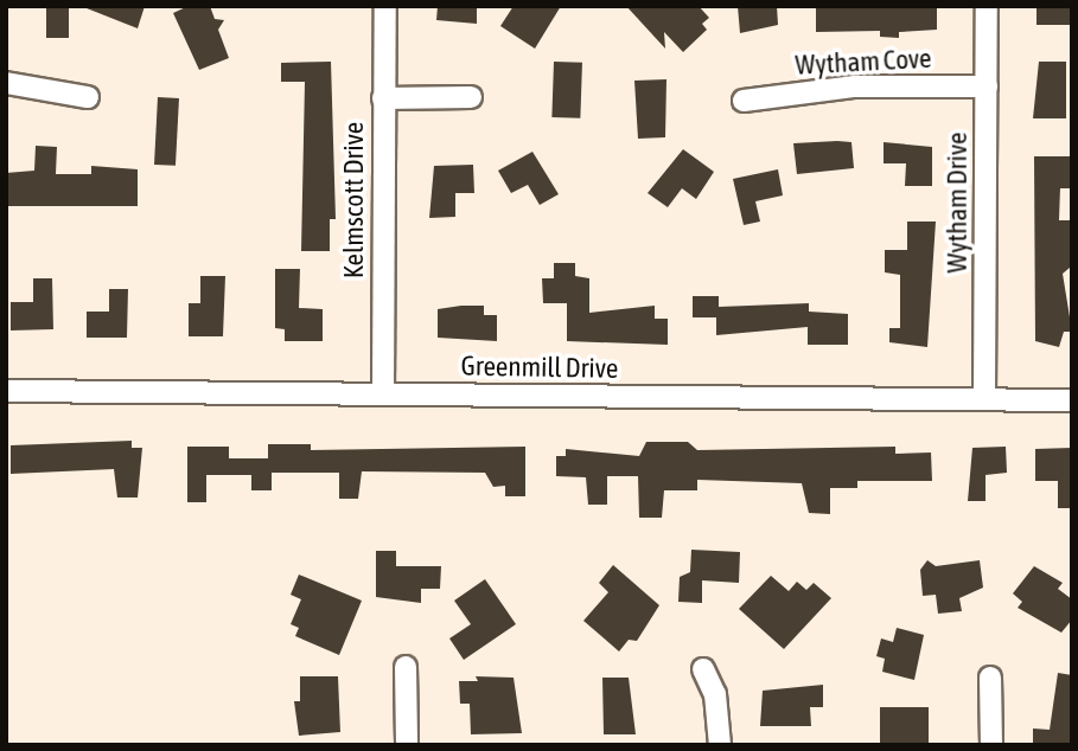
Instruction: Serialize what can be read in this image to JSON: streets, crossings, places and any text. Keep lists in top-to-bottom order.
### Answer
{
  "streets": {
    "street": [
      "Wytham Cove",
      "Kelmscott Drive",
      "Wytham Drive",
      "Greenmill Drive"
    ]
  },
  "crossings": [
    ["Wytham Cove", "Wytham Drive"],
    ["Kelmscott Drive", "Greenmill Drive"],
    ["Wytham Drive", "Greenmill Drive"]
  ]
}
